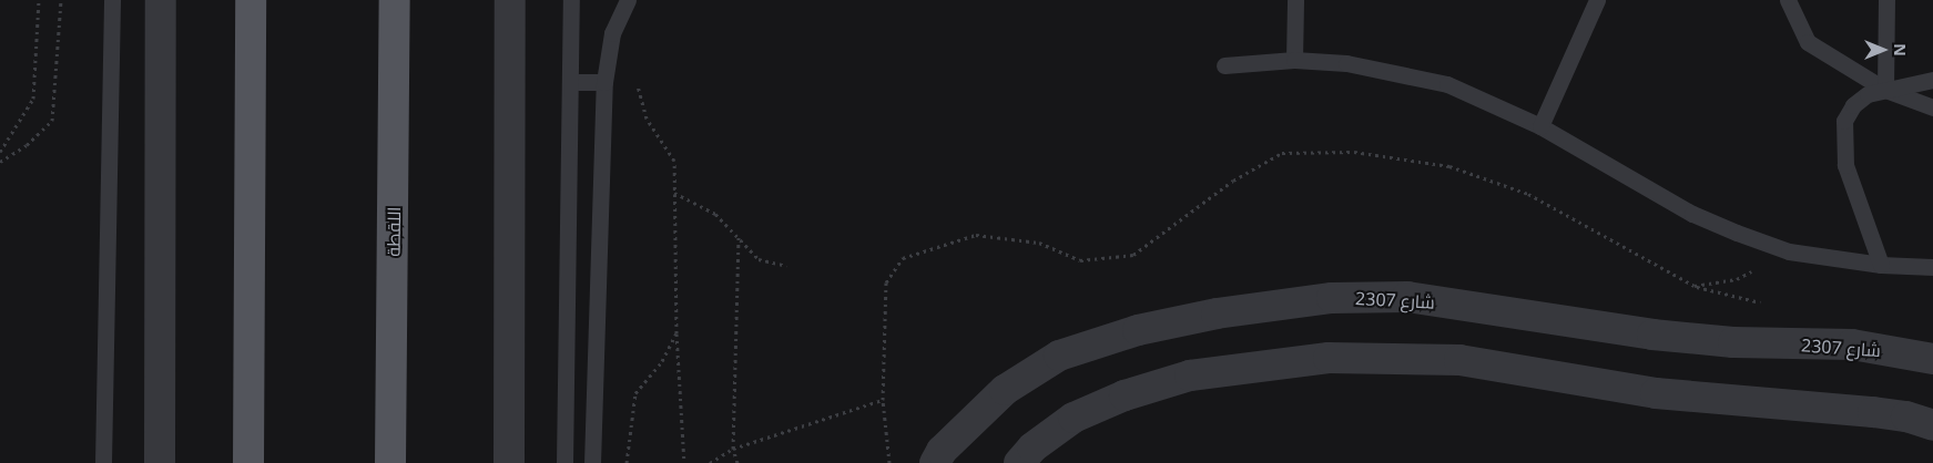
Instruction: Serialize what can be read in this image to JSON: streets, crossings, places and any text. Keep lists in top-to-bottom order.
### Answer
{
  "streets": {
    "main road": ["اللقطة"],
    "street": ["شارع 2307"]
  },
  "north": "right"
}
